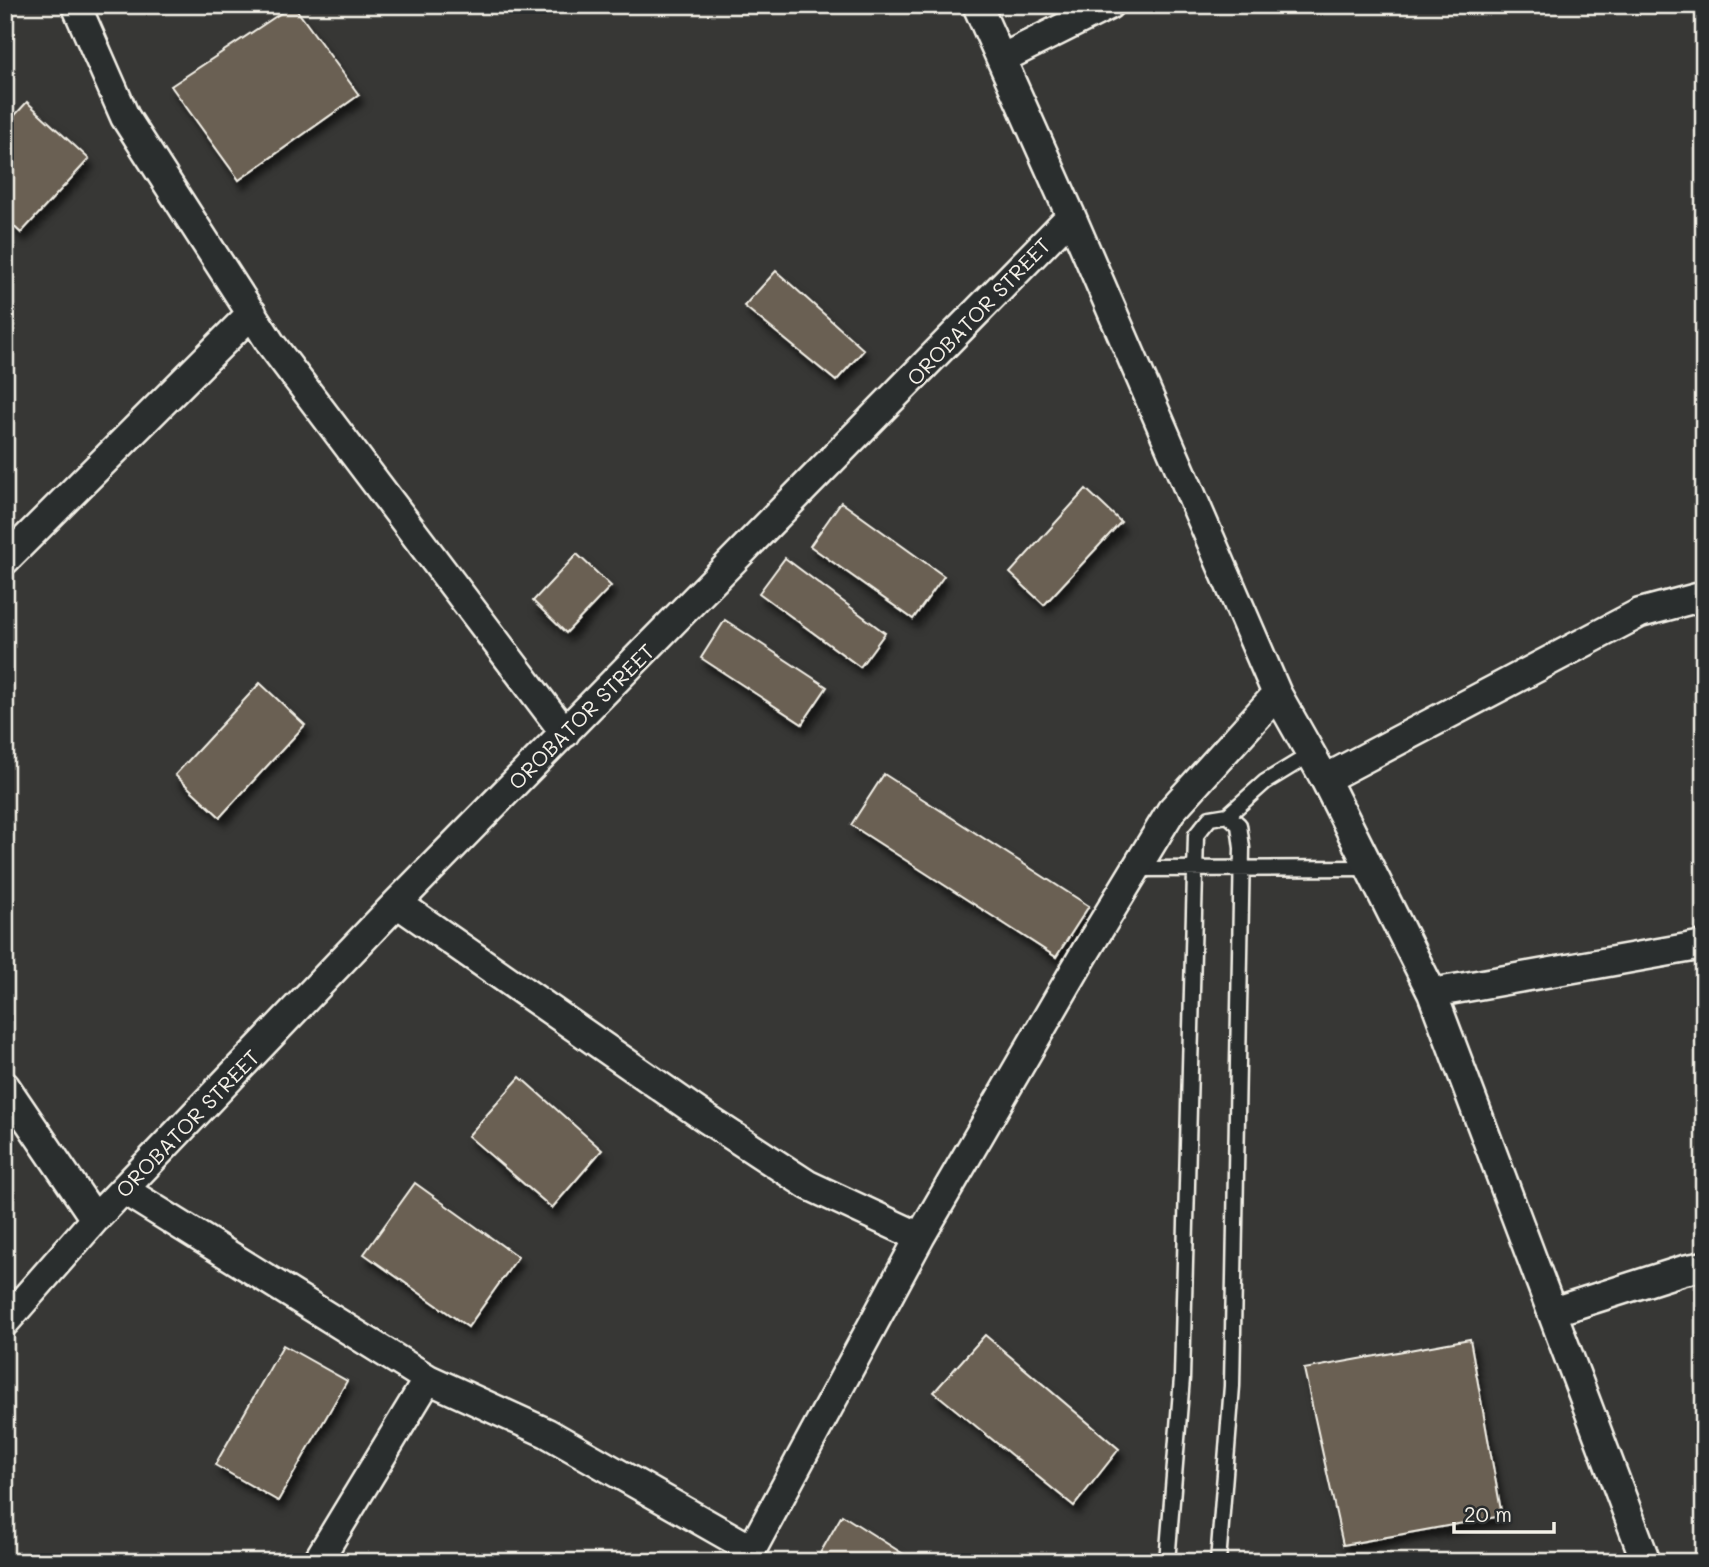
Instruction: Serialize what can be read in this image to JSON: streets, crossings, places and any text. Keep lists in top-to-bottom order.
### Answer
{
  "streets": {
    "street": ["OROBATOR STREET"]
  },
  "scale_bar": "20 m"
}
